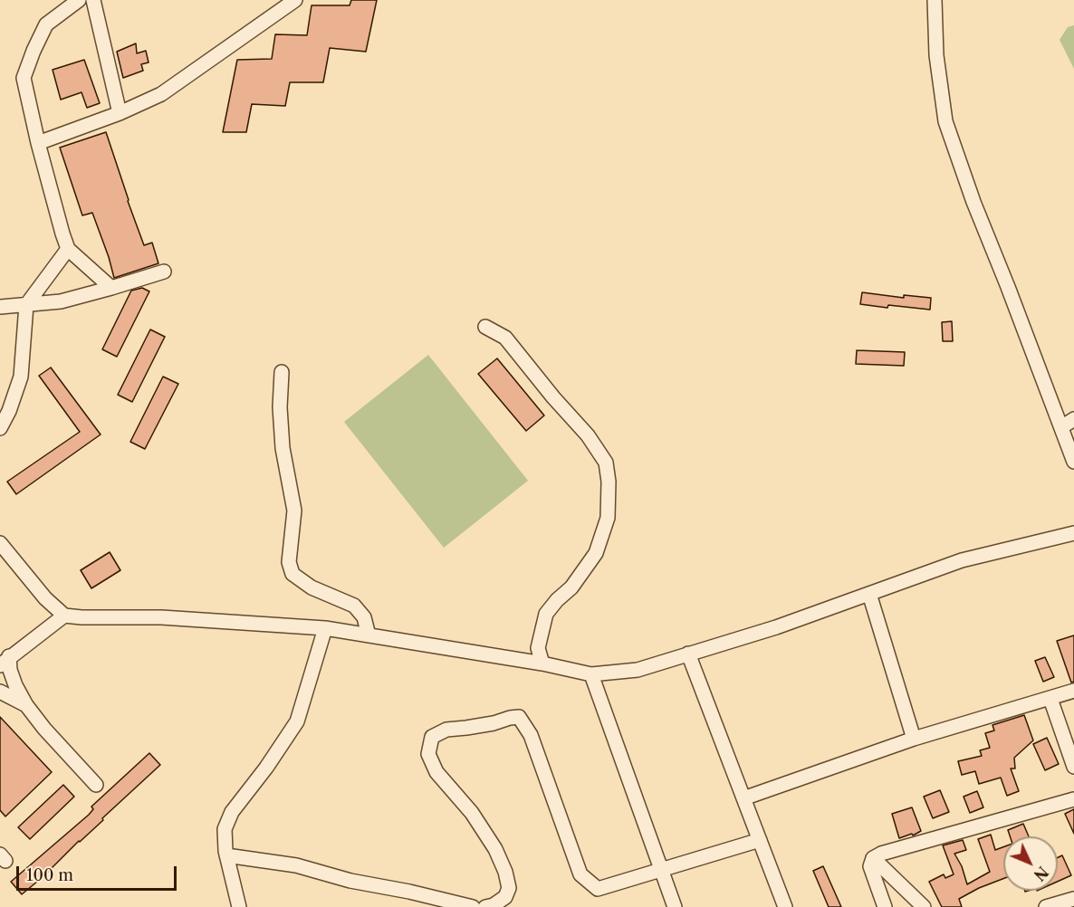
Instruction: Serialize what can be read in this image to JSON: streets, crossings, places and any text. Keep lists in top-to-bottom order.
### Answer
{
  "scale_bar": "100 m",
  "north": "bottom right"
}
